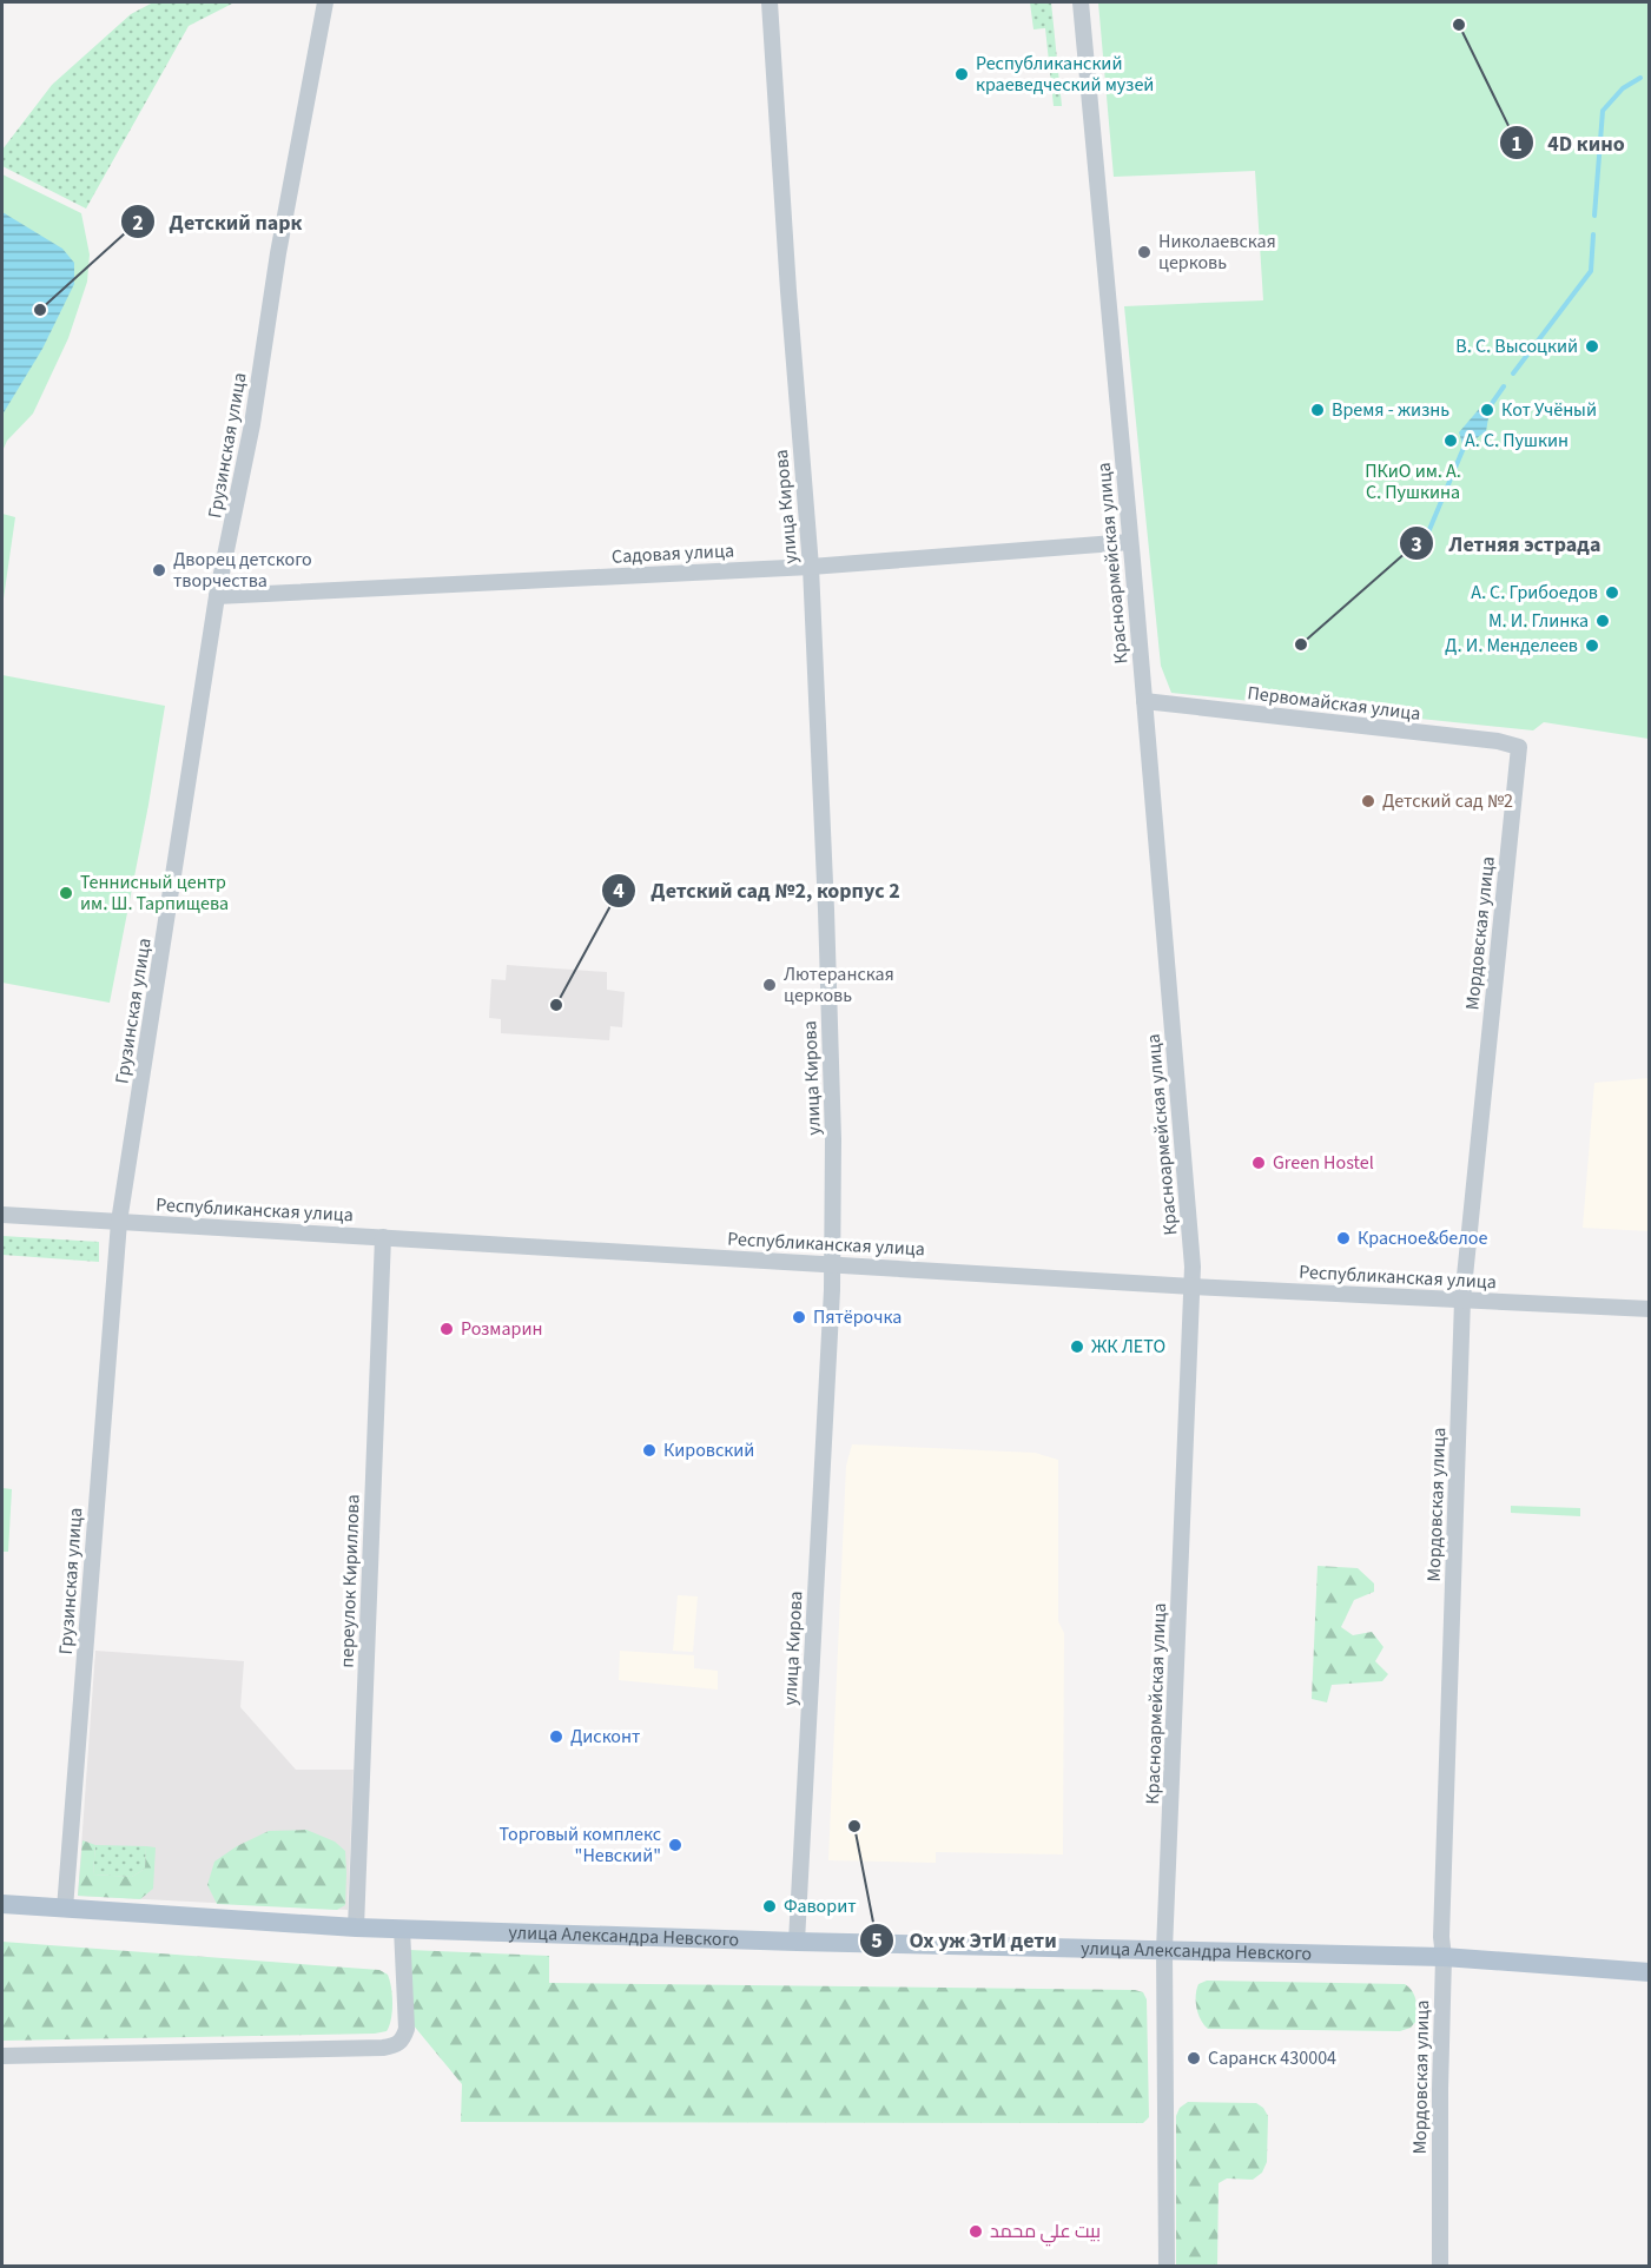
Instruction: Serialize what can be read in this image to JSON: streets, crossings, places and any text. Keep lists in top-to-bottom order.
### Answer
{
  "streets": {
    "main road": ["улица Александра Невского"],
    "street": [
      "Грузинская улица",
      "улица Кирова",
      "Садовая улица",
      "Красноармейская улица",
      "Первомайская улица",
      "Мордовская улица",
      "Республиканская улица",
      "переулок Кириллова"
    ]
  },
  "crossings": [
    ["Грузинская улица", "Садовая улица"],
    ["Грузинская улица", "Республиканская улица"],
    ["Грузинская улица", "улица Александра Невского"],
    ["улица Кирова", "Садовая улица"],
    ["улица Кирова", "Республиканская улица"],
    ["улица Кирова", "улица Александра Невского"],
    ["Садовая улица", "Красноармейская улица"],
    ["Красноармейская улица", "Первомайская улица"],
    ["Красноармейская улица", "Республиканская улица"],
    ["Красноармейская улица", "улица Александра Невского"],
    ["Первомайская улица", "Мордовская улица"],
    ["Мордовская улица", "Республиканская улица"],
    ["Мордовская улица", "улица Александра Невского"],
    ["Республиканская улица", "переулок Кириллова"],
    ["переулок Кириллова", "улица Александра Невского"]
  ],
  "parks": ["ПКиО им. А. С. Пушкина"],
  "places": [
    "4D кино",
    "Республиканский краеведческий музей",
    "Николаевская церковь",
    "Детский парк",
    "В. С. Высоцкий",
    "Время - жизнь",
    "Кот Учёный",
    "А. С. Пушкин",
    "Дворец детского творчества",
    "А. С. Грибоедов",
    "М. И. Глинка",
    "Летняя эстрада",
    "Д. И. Менделеев",
    "Детский сад №2",
    "Теннисный центр им. Ш. Тарпищева",
    "Лютеранская церковь",
    "Детский сад №2, корпус 2",
    "Green Hostel",
    "Красное&белое",
    "Пятёрочка",
    "Розмарин",
    "ЖК ЛЕТО",
    "Кировский",
    "Дисконт",
    "Ох уж ЭтИ дети",
    "Торговый комплекс \"Невский\"",
    "Фаворит",
    "Саранск 430004",
    "بيت علي محمد"
  ]
}
